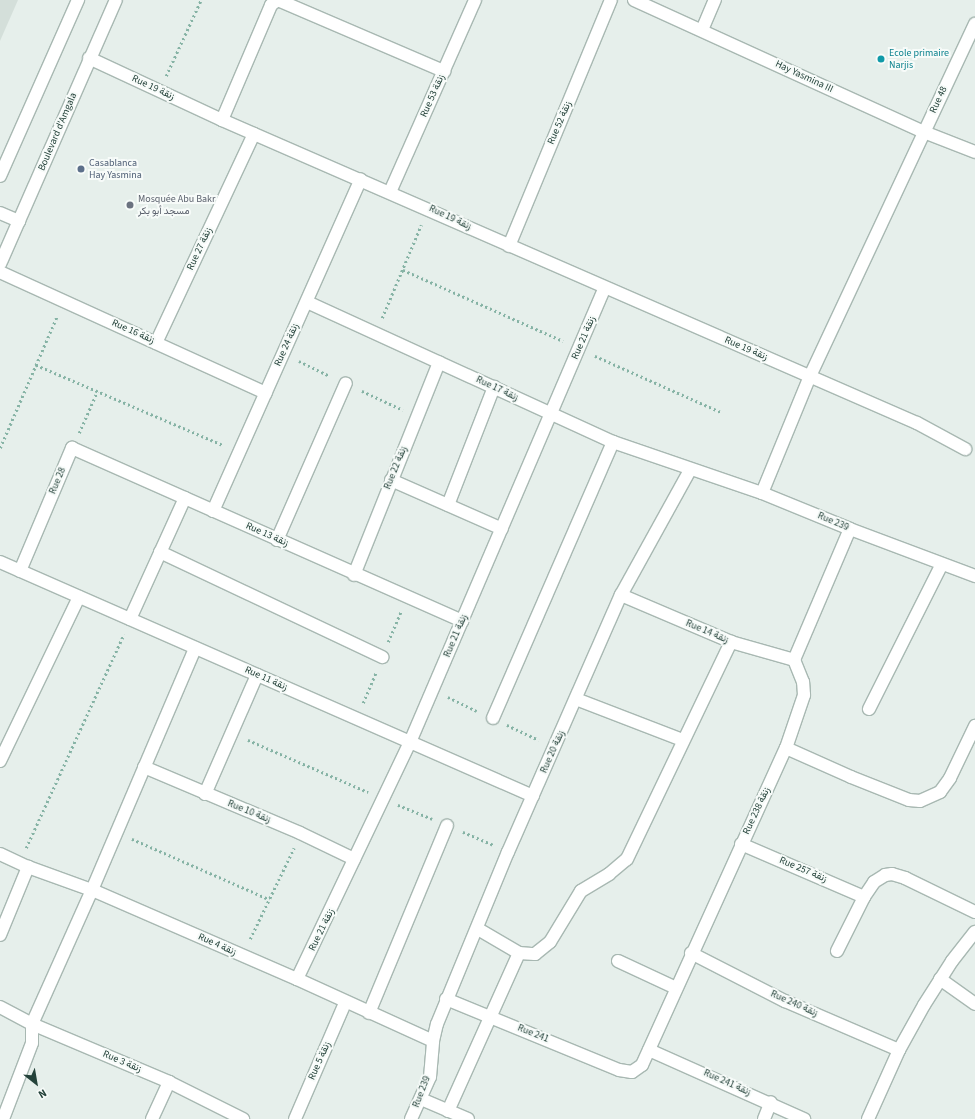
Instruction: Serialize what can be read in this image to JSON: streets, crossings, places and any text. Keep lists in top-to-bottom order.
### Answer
{
  "streets": {
    "street": [
      "Hay Yasmina III",
      "Rue 19 زنقة",
      "Rue 53 زنقة",
      "Rue 48",
      "Rue 52 زنقة",
      "Boulevard d'Amgala",
      "Rue 27 زنقة",
      "Rue 16 زنقة",
      "Rue 21 زنقة",
      "Rue 24 زنقة",
      "Rue 17 زنقة",
      "Rue 22 زنقة",
      "Rue 28",
      "Rue 239",
      "Rue 13 زنقة",
      "Rue 14 زنقة",
      "Rue 11 زنقة",
      "Rue 20 زنقة",
      "Rue 238 زنقة",
      "Rue 10 زنقة",
      "Rue 257 زنقة",
      "Rue 4 زنقة",
      "Rue 240 زنقة",
      "Rue 241",
      "Rue 5 زنقة",
      "Rue 3 زنقة",
      "Rue 241 زنقة"
    ]
  },
  "crossings": [
    ["Hay Yasmina III", "Rue 48"],
    ["Rue 19 زنقة", "Rue 53 زنقة"],
    ["Rue 19 زنقة", "Rue 48"],
    ["Rue 19 زنقة", "Rue 52 زنقة"],
    ["Rue 19 زنقة", "Boulevard d'Amgala"],
    ["Rue 19 زنقة", "Rue 27 زنقة"],
    ["Rue 19 زنقة", "Rue 21 زنقة"],
    ["Rue 19 زنقة", "Rue 24 زنقة"],
    ["Rue 48", "Rue 239"],
    ["Rue 27 زنقة", "Rue 16 زنقة"],
    ["Rue 16 زنقة", "Rue 24 زنقة"],
    ["Rue 21 زنقة", "Rue 17 زنقة"],
    ["Rue 21 زنقة", "Rue 13 زنقة"],
    ["Rue 21 زنقة", "Rue 11 زنقة"],
    ["Rue 21 زنقة", "Rue 10 زنقة"],
    ["Rue 21 زنقة", "Rue 4 زنقة"],
    ["Rue 24 زنقة", "Rue 17 زنقة"],
    ["Rue 24 زنقة", "Rue 13 زنقة"],
    ["Rue 17 زنقة", "Rue 22 زنقة"],
    ["Rue 17 زنقة", "Rue 239"],
    ["Rue 17 زنقة", "Rue 20 زنقة"],
    ["Rue 22 زنقة", "Rue 13 زنقة"],
    ["Rue 28", "Rue 13 زنقة"],
    ["Rue 28", "Rue 11 زنقة"],
    ["Rue 239", "Rue 20 زنقة"],
    ["Rue 239", "Rue 4 زنقة"],
    ["Rue 14 زنقة", "Rue 20 زنقة"],
    ["Rue 14 زنقة", "Rue 238 زنقة"],
    ["Rue 11 زنقة", "Rue 20 زنقة"],
    ["Rue 20 زنقة", "Rue 4 زنقة"],
    ["Rue 20 زنقة", "Rue 241"],
    ["Rue 238 زنقة", "Rue 257 زنقة"],
    ["Rue 238 زنقة", "Rue 240 زنقة"],
    ["Rue 238 زنقة", "Rue 241"],
    ["Rue 238 زنقة", "Rue 241 زنقة"],
    ["Rue 4 زنقة", "Rue 5 زنقة"]
  ],
  "places": ["Ecole primaire Narjis", "Casablanca Hay Yasmina", "Mosquée Abu Bakr مسجد أبو بكر"],
  "north": "bottom right"
}
